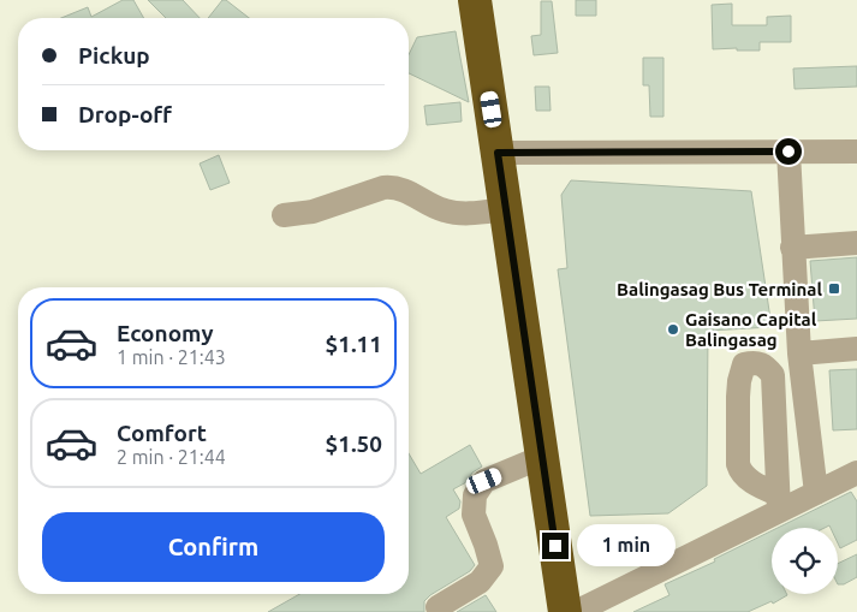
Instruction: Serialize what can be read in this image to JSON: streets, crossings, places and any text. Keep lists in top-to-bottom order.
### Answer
{
  "places": {
    "transit": ["Balingasag Bus Terminal"],
    "other": ["Gaisano Capital Balingasag"]
  },
  "page": {
    "banner": ["Pickup", "Drop-off"],
    "list": [
      {
        "name": "Economy",
        "note": "1 min · 21:43",
        "value": "$1.11"
      },
      {
        "name": "Comfort",
        "note": "2 min · 21:44",
        "value": "$1.50"
      }
    ],
    "buttons": "Confirm",
    "bubble": "1 min"
  }
}
